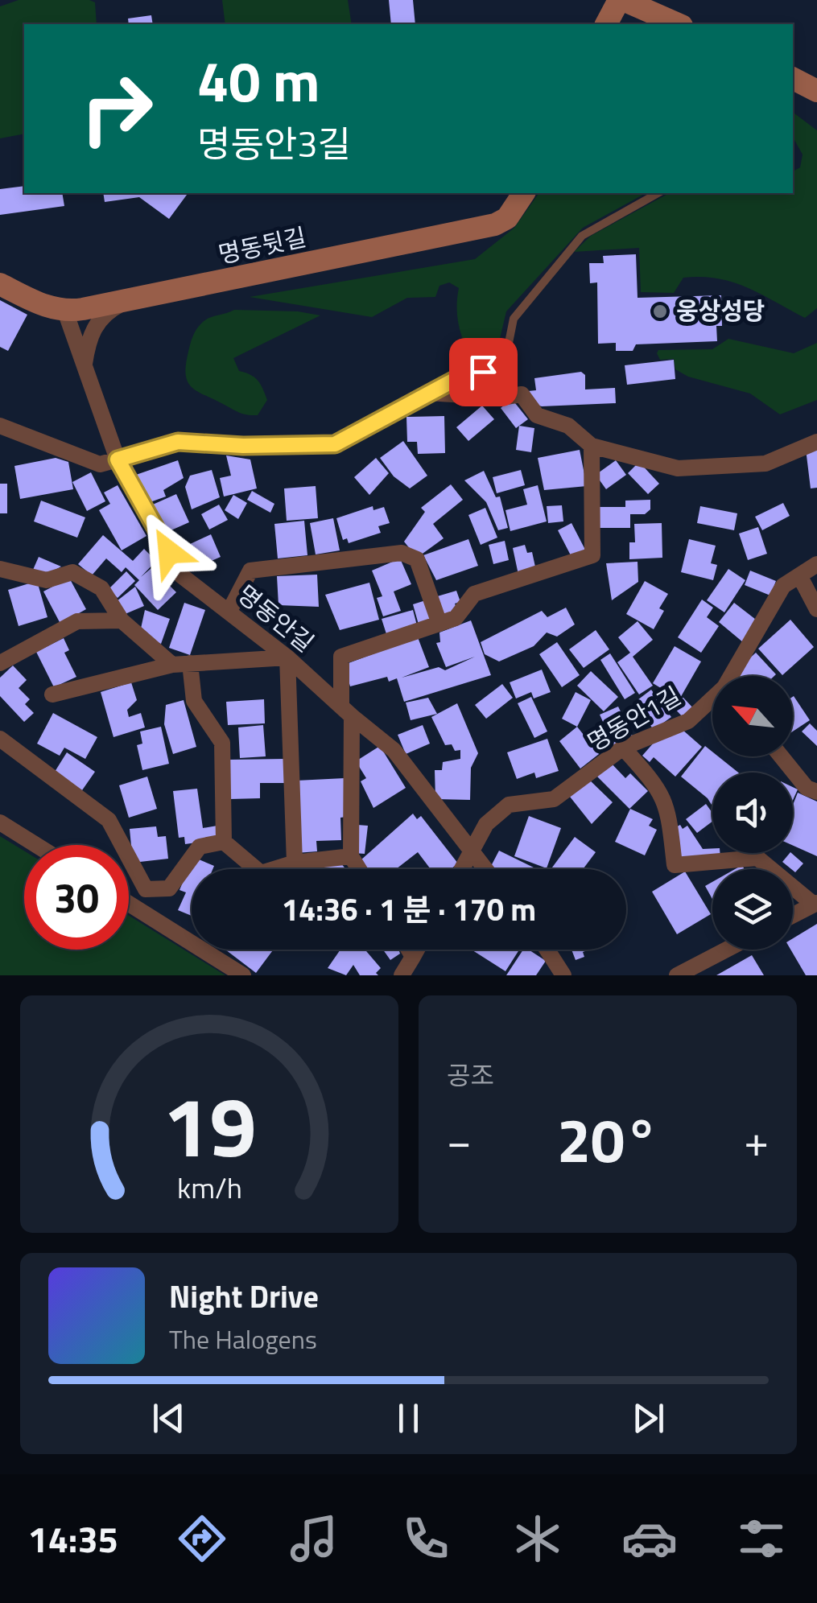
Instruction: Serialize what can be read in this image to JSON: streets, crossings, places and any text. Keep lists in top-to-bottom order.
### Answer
{
  "streets": {
    "street": ["명동뒷길", "명동안길", "명동안1길"]
  },
  "crossings": [
    ["명동뒷길", "명동안길"],
    ["명동안길", "명동안1길"]
  ],
  "places": ["웅상성당"],
  "north": "top left",
  "page": {
    "turn": ["40 m", "명동안3길"],
    "limit": "30",
    "trip": "14:36 · 1 분 · 170 m",
    "tile": "공조",
    "heat": ["−", "20°", "+"],
    "song": ["Night Drive", "The Halogens"],
    "tabs": "14:35",
    "gauge": ["19", "km/h"]
  }
}
